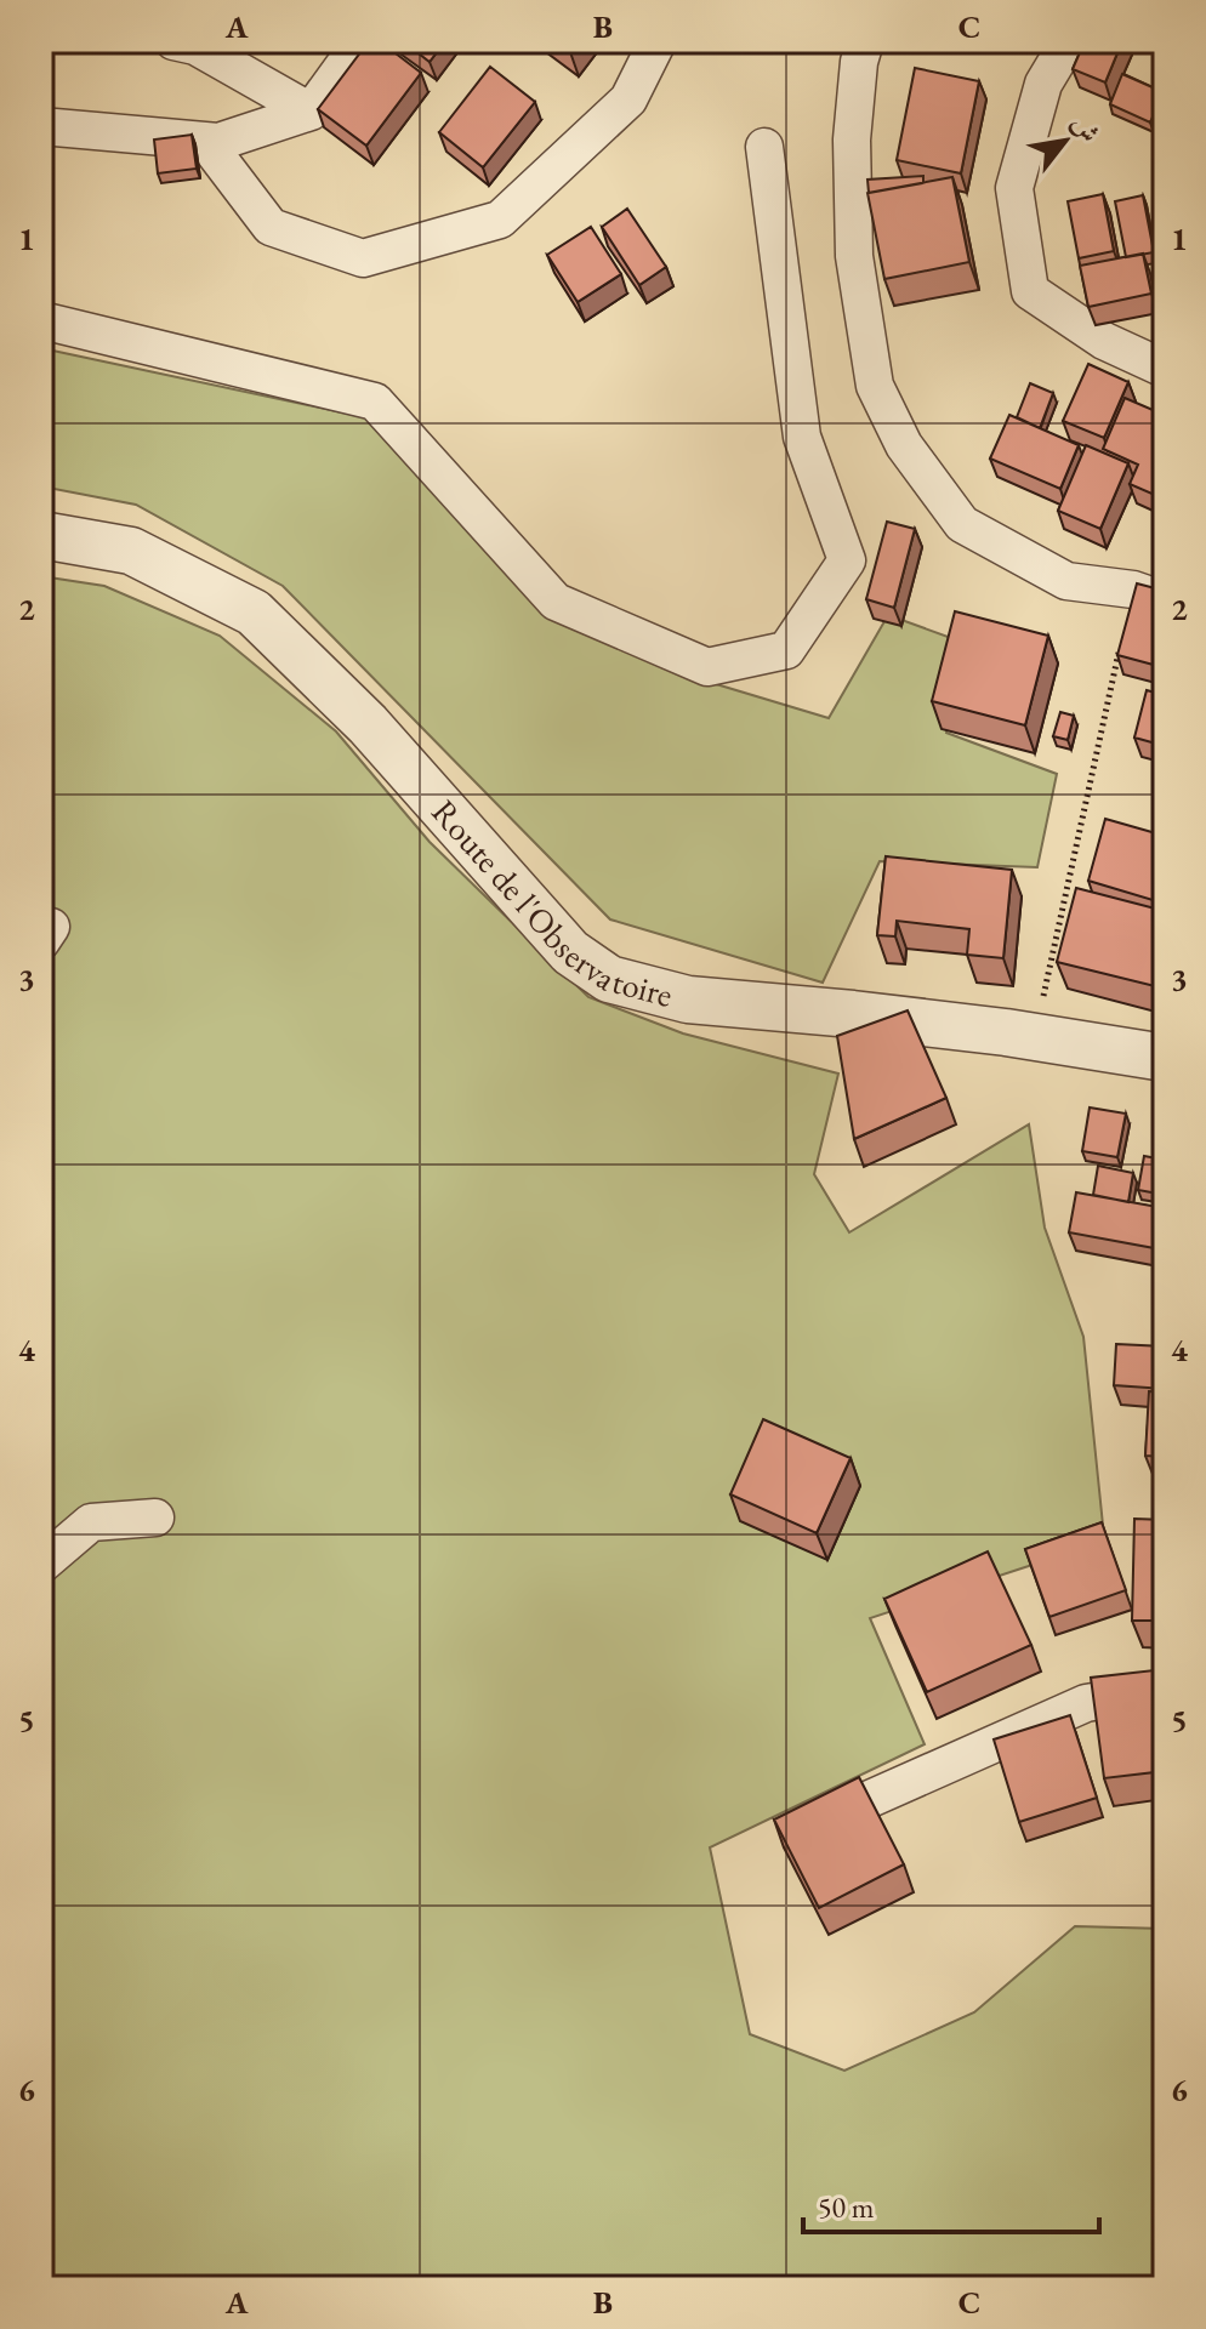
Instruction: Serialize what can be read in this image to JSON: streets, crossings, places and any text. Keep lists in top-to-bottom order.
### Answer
{
  "streets": {
    "street": ["Route de l'Observatoire"]
  },
  "scale_bar": "50 m",
  "north": "top right",
  "grid": {
    "columns": ["A", "B", "C"],
    "rows": [
      "1",
      "2",
      "3",
      "4",
      "5",
      "6"
    ]
  }
}
